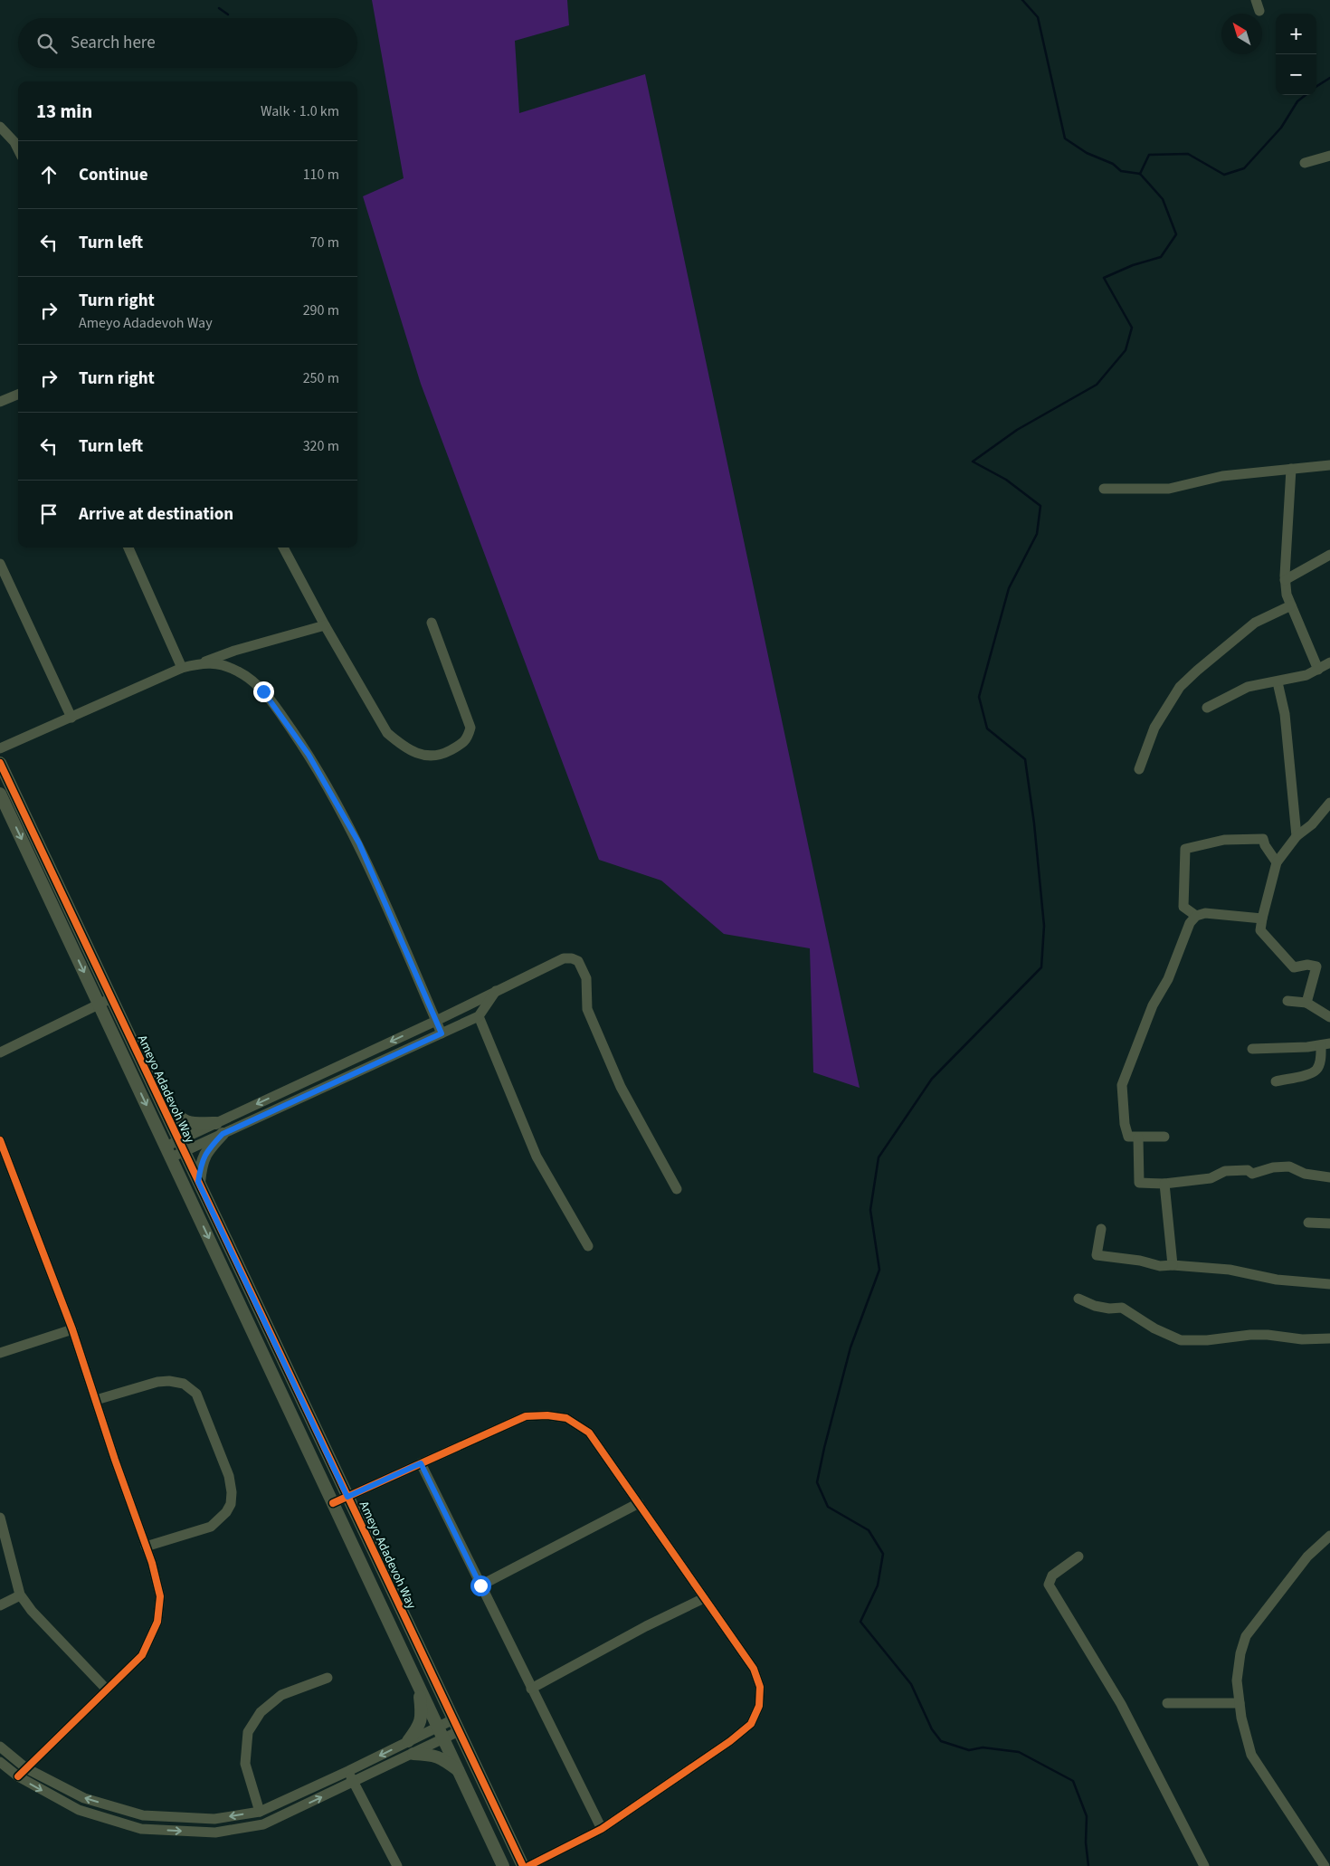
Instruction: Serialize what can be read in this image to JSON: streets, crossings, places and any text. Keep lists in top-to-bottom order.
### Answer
{
  "streets": {
    "street": ["Ameyo Adadevoh Way"]
  },
  "north": "top left",
  "page": {
    "map_buttons": ["+", "−"],
    "search": "Search here",
    "heading": ["13 min", "Walk · 1.0 km"],
    "list": [
      ["Continue", "110 m"],
      ["Turn left", "70 m"],
      ["Turn right", "Ameyo Adadevoh Way", "290 m"],
      ["Turn right", "250 m"],
      ["Turn left", "320 m"],
      "Arrive at destination"
    ]
  }
}
